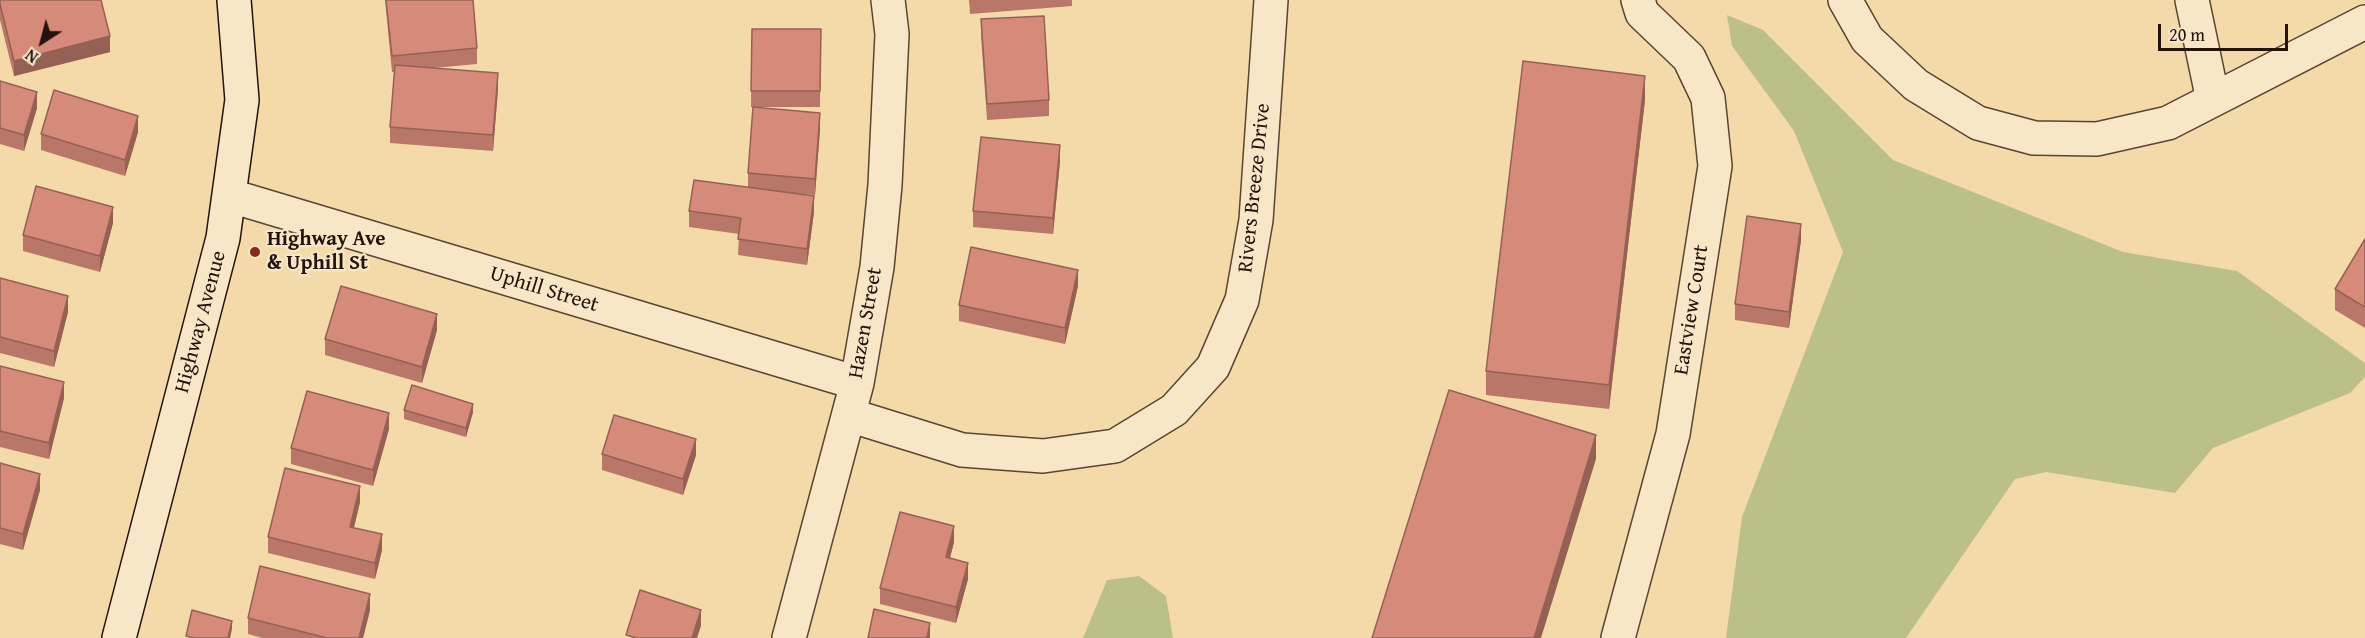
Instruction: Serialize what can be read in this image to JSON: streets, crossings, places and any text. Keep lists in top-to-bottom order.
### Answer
{
  "streets": {
    "street": [
      "Rivers Breeze Drive",
      "Uphill Street",
      "Eastview Court",
      "Highway Avenue",
      "Hazen Street"
    ]
  },
  "crossings": [
    ["Rivers Breeze Drive", "Hazen Street"],
    ["Uphill Street", "Highway Avenue"],
    ["Uphill Street", "Hazen Street"]
  ],
  "places": ["Highway Ave & Uphill St"],
  "scale_bar": "20 m",
  "north": "bottom left"
}
